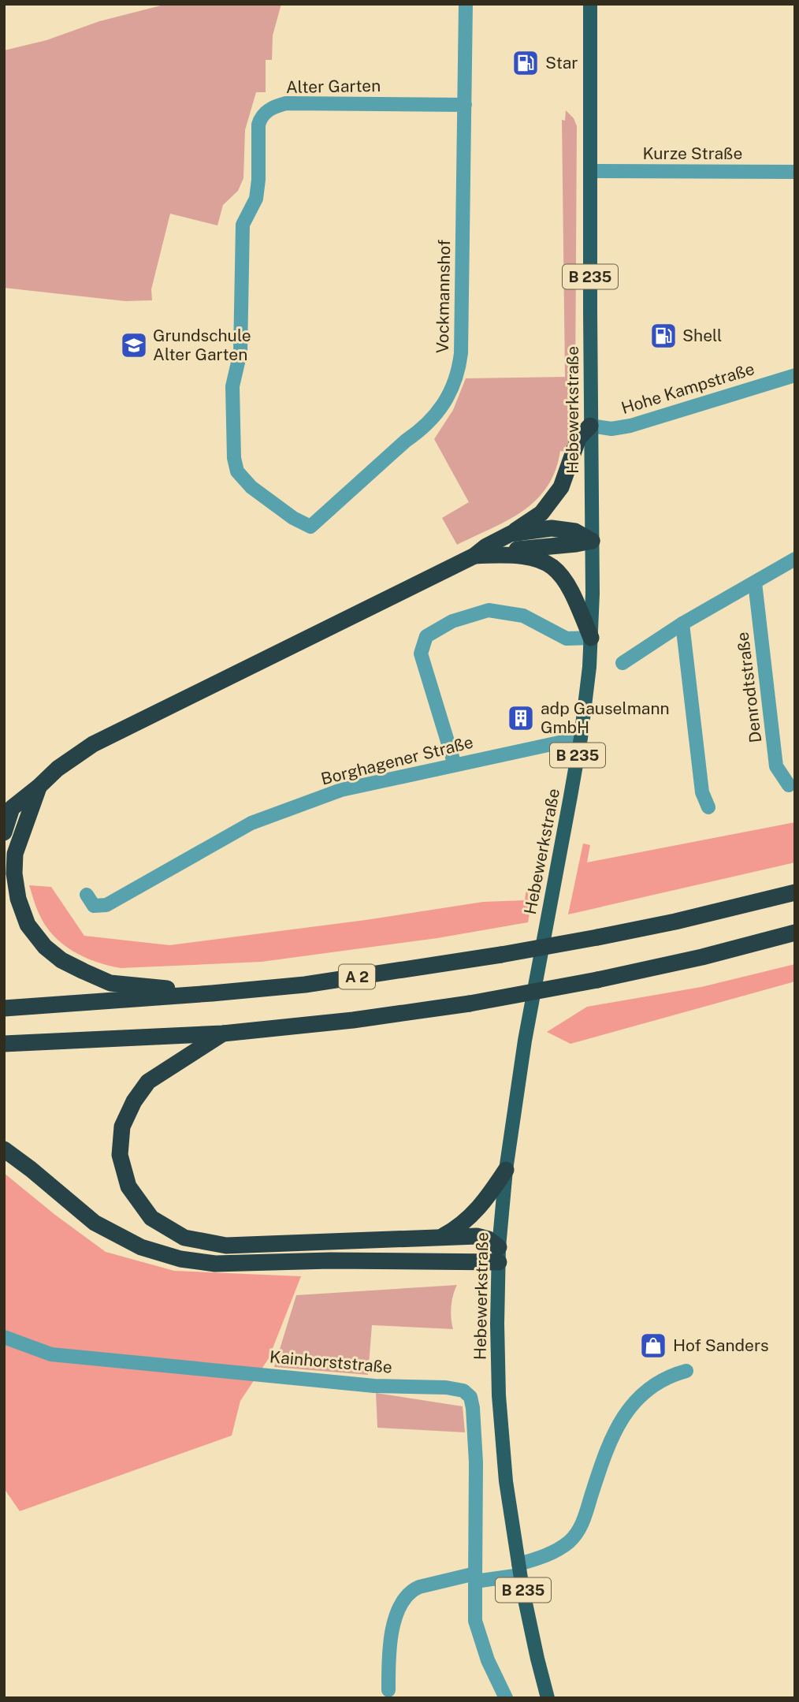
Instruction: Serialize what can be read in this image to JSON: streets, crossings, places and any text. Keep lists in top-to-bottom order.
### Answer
{
  "streets": {
    "highway": ["A 2"],
    "main road": ["B 235", "Hebewerkstraße"],
    "street": [
      "Alter Garten",
      "Kurze Straße",
      "Vockmannshof",
      "Hohe Kampstraße",
      "Denrodtstraße",
      "Borghagener Straße",
      "Kainhorststraße"
    ]
  },
  "crossings": [
    ["Alter Garten", "Vockmannshof"],
    ["Kurze Straße", "Hebewerkstraße"],
    ["Hohe Kampstraße", "Hebewerkstraße"],
    ["Hebewerkstraße", "Borghagener Straße"]
  ],
  "places": {
    "fuel station": ["Star", "Shell"],
    "school or university": ["Grundschule Alter Garten"],
    "building": ["adp Gauselmann GmbH"],
    "shop": ["Hof Sanders"]
  }
}
